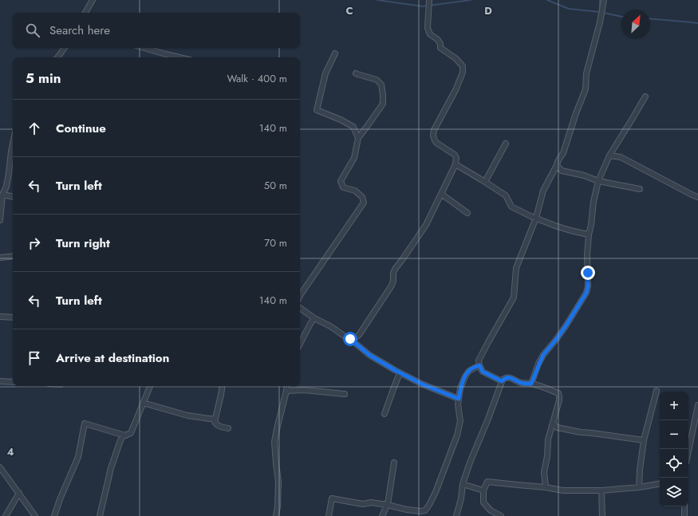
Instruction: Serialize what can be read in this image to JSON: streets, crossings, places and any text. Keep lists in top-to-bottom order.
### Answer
{
  "north": "top right",
  "page": {
    "search": "Search here",
    "heading": ["5 min", "Walk · 400 m"],
    "list": [
      ["Continue", "140 m"],
      ["Turn left", "50 m"],
      ["Turn right", "70 m"],
      ["Turn left", "140 m"],
      "Arrive at destination"
    ],
    "map_buttons": ["+", "−"]
  },
  "grid": {
    "columns": ["C", "D"],
    "rows": ["4"]
  }
}
